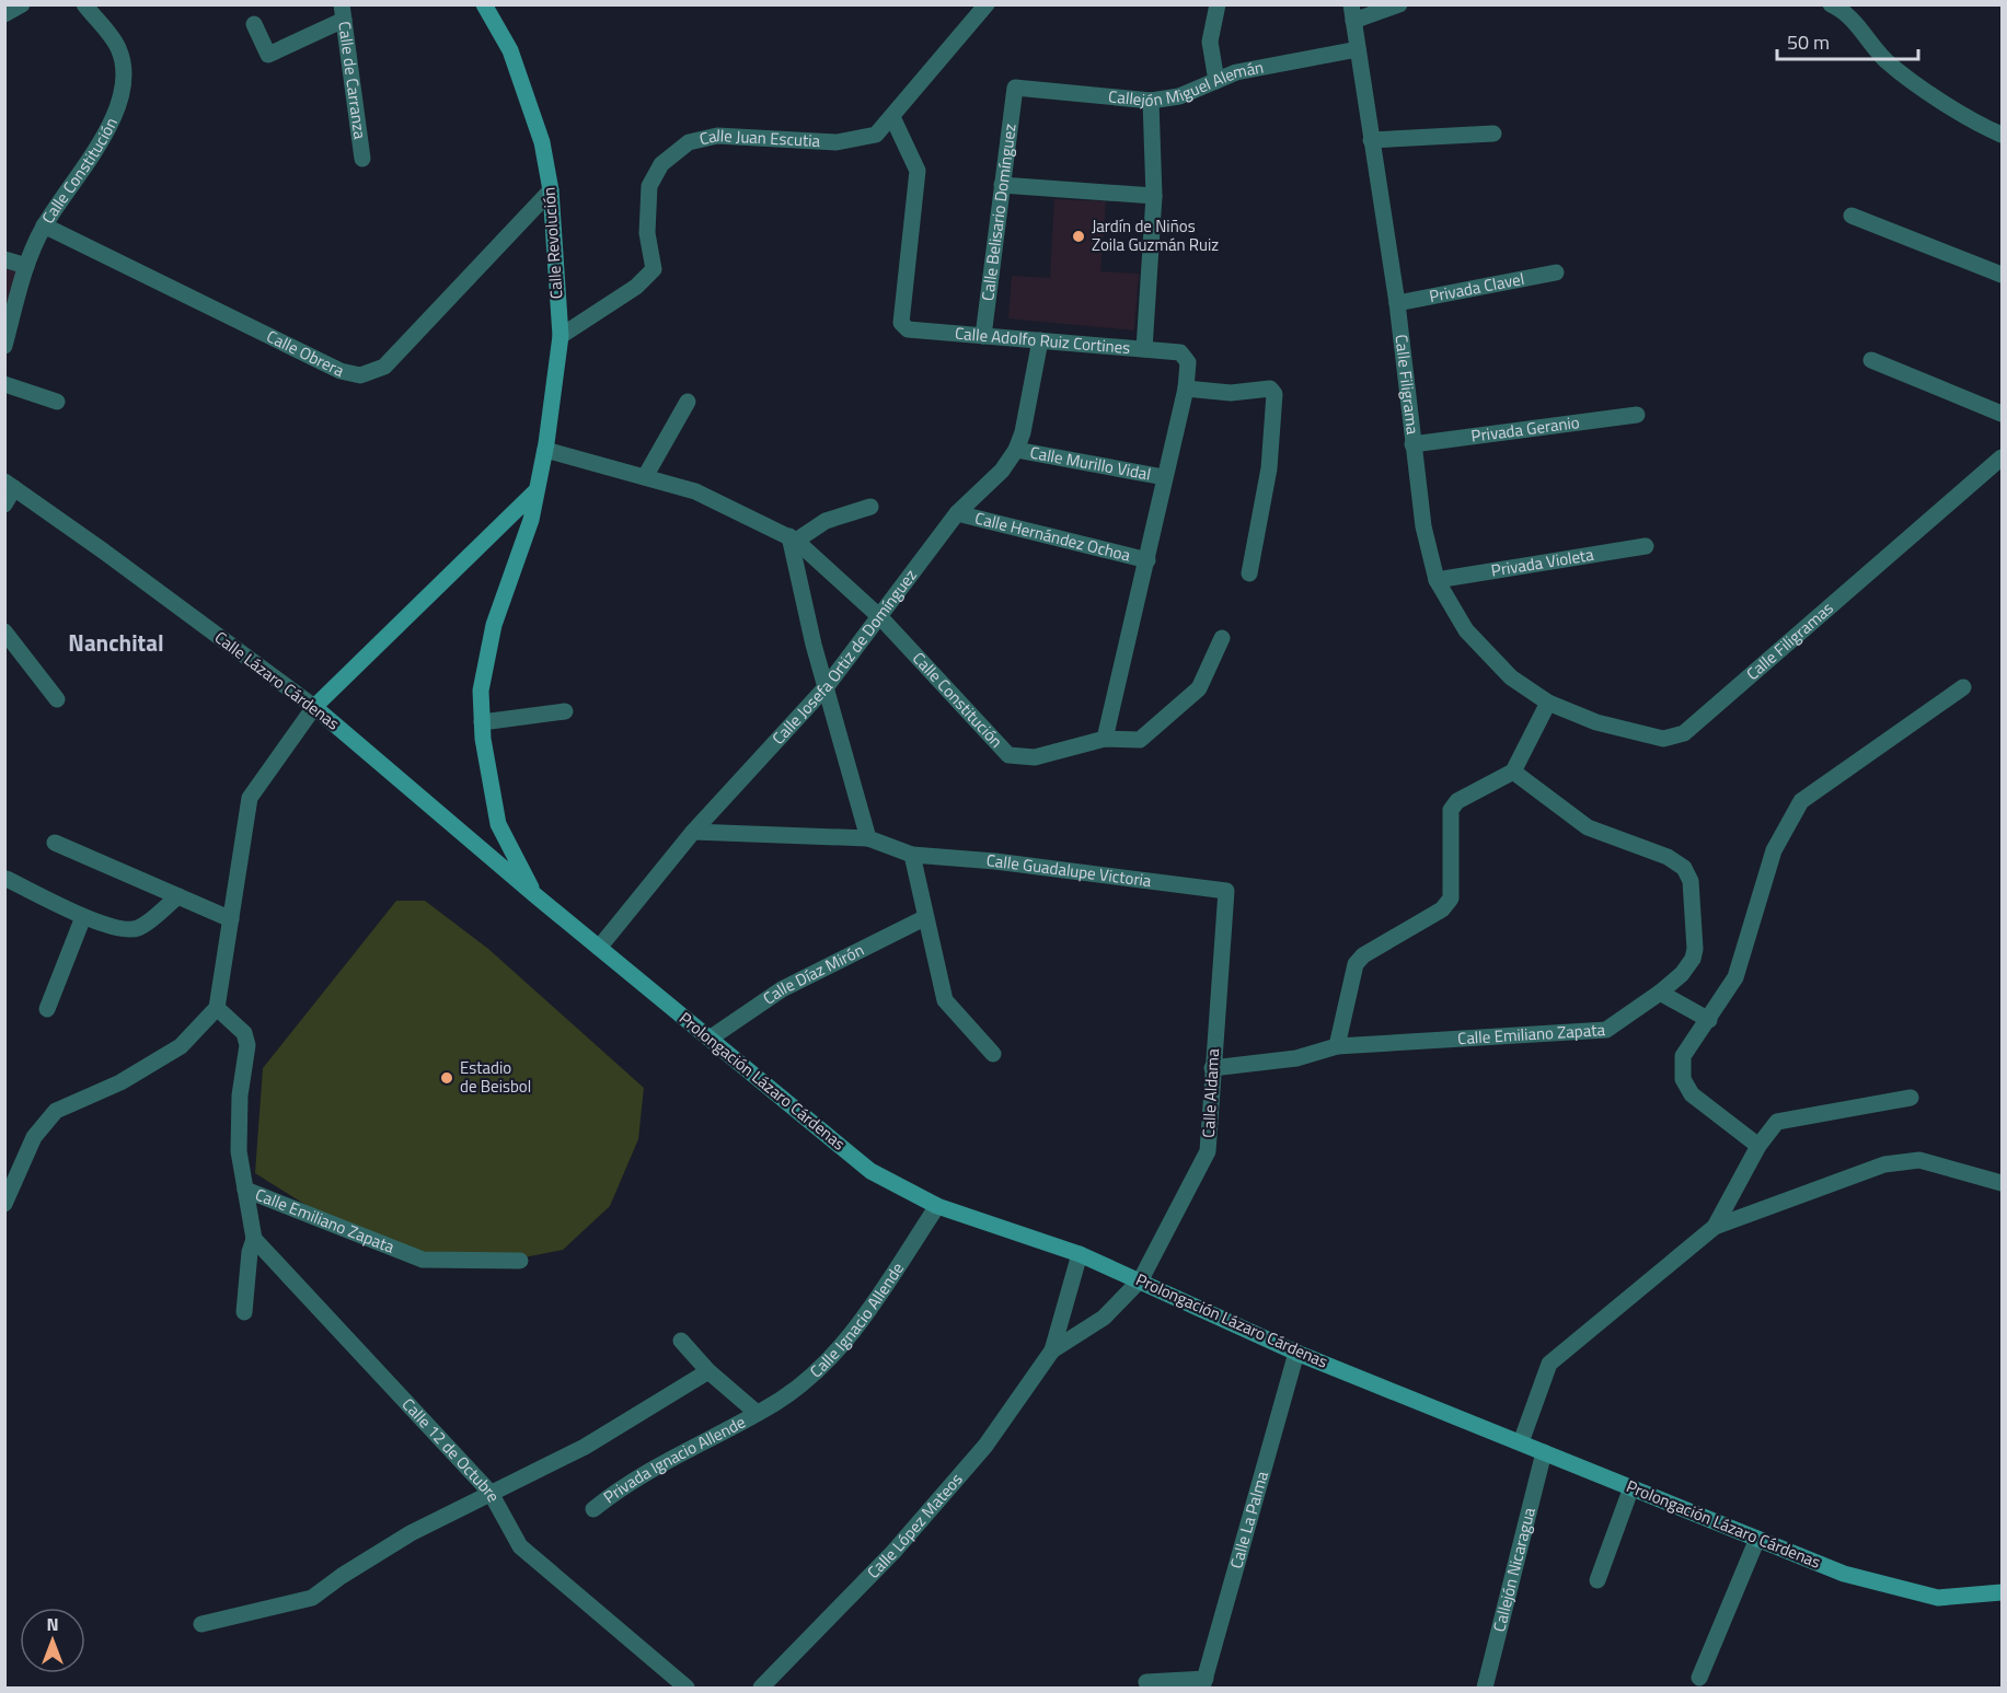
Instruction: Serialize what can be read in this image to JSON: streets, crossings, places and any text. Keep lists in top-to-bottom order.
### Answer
{
  "streets": {
    "main road": ["Calle Revolución", "Calle Lázaro Cárdenas", "Prolongación Lázaro Cárdenas"],
    "street": [
      "Callejón Miguel Alemán",
      "Calle de Carranza",
      "Calle Juan Escutia",
      "Calle Constitución",
      "Calle Belisario Domínguez",
      "Privada Clavel",
      "Calle Adolfo Ruiz Cortines",
      "Calle Obrera",
      "Calle Filigrama",
      "Privada Geranio",
      "Calle Murillo Vidal",
      "Calle Hernández Ochoa",
      "Privada Violeta",
      "Calle Filigramas",
      "Calle Josefa Ortiz de Domínguez",
      "Calle Guadalupe Victoria",
      "Calle Díaz Mirón",
      "Calle Emiliano Zapata",
      "Calle Aldama",
      "Calle Ignacio Allende",
      "Calle 12 de Octubre",
      "Privada Ignacio Allende",
      "Calle La Palma",
      "Calle López Mateos",
      "Callejón Nicaragua"
    ]
  },
  "crossings": [
    ["Callejón Miguel Alemán", "Calle Belisario Domínguez"],
    ["Callejón Miguel Alemán", "Calle Filigrama"],
    ["Calle Juan Escutia", "Calle Revolución"],
    ["Calle Juan Escutia", "Calle Adolfo Ruiz Cortines"],
    ["Calle Constitución", "Calle Revolución"],
    ["Calle Constitución", "Calle Obrera"],
    ["Calle Constitución", "Calle Josefa Ortiz de Domínguez"],
    ["Calle Belisario Domínguez", "Calle Adolfo Ruiz Cortines"],
    ["Calle Revolución", "Calle Obrera"],
    ["Calle Revolución", "Calle Lázaro Cárdenas"],
    ["Calle Revolución", "Prolongación Lázaro Cárdenas"],
    ["Privada Clavel", "Calle Filigrama"],
    ["Calle Adolfo Ruiz Cortines", "Calle Josefa Ortiz de Domínguez"],
    ["Calle Filigrama", "Privada Geranio"],
    ["Calle Filigrama", "Privada Violeta"],
    ["Calle Filigrama", "Calle Filigramas"],
    ["Calle Murillo Vidal", "Calle Josefa Ortiz de Domínguez"],
    ["Calle Hernández Ochoa", "Calle Josefa Ortiz de Domínguez"],
    ["Calle Josefa Ortiz de Domínguez", "Prolongación Lázaro Cárdenas"],
    ["Calle Lázaro Cárdenas", "Prolongación Lázaro Cárdenas"],
    ["Calle Guadalupe Victoria", "Calle Aldama"],
    ["Calle Díaz Mirón", "Prolongación Lázaro Cárdenas"],
    ["Calle Emiliano Zapata", "Calle Aldama"],
    ["Prolongación Lázaro Cárdenas", "Calle Aldama"],
    ["Prolongación Lázaro Cárdenas", "Calle Ignacio Allende"],
    ["Prolongación Lázaro Cárdenas", "Calle La Palma"],
    ["Prolongación Lázaro Cárdenas", "Calle López Mateos"],
    ["Prolongación Lázaro Cárdenas", "Callejón Nicaragua"],
    ["Calle Aldama", "Calle López Mateos"],
    ["Calle Ignacio Allende", "Privada Ignacio Allende"]
  ],
  "districts": ["Nanchital"],
  "places": ["Jardín de Niños Zoila Guzmán Ruiz", "Estadio de Beisbol"],
  "scale_bar": "50 m",
  "north": "top"
}
